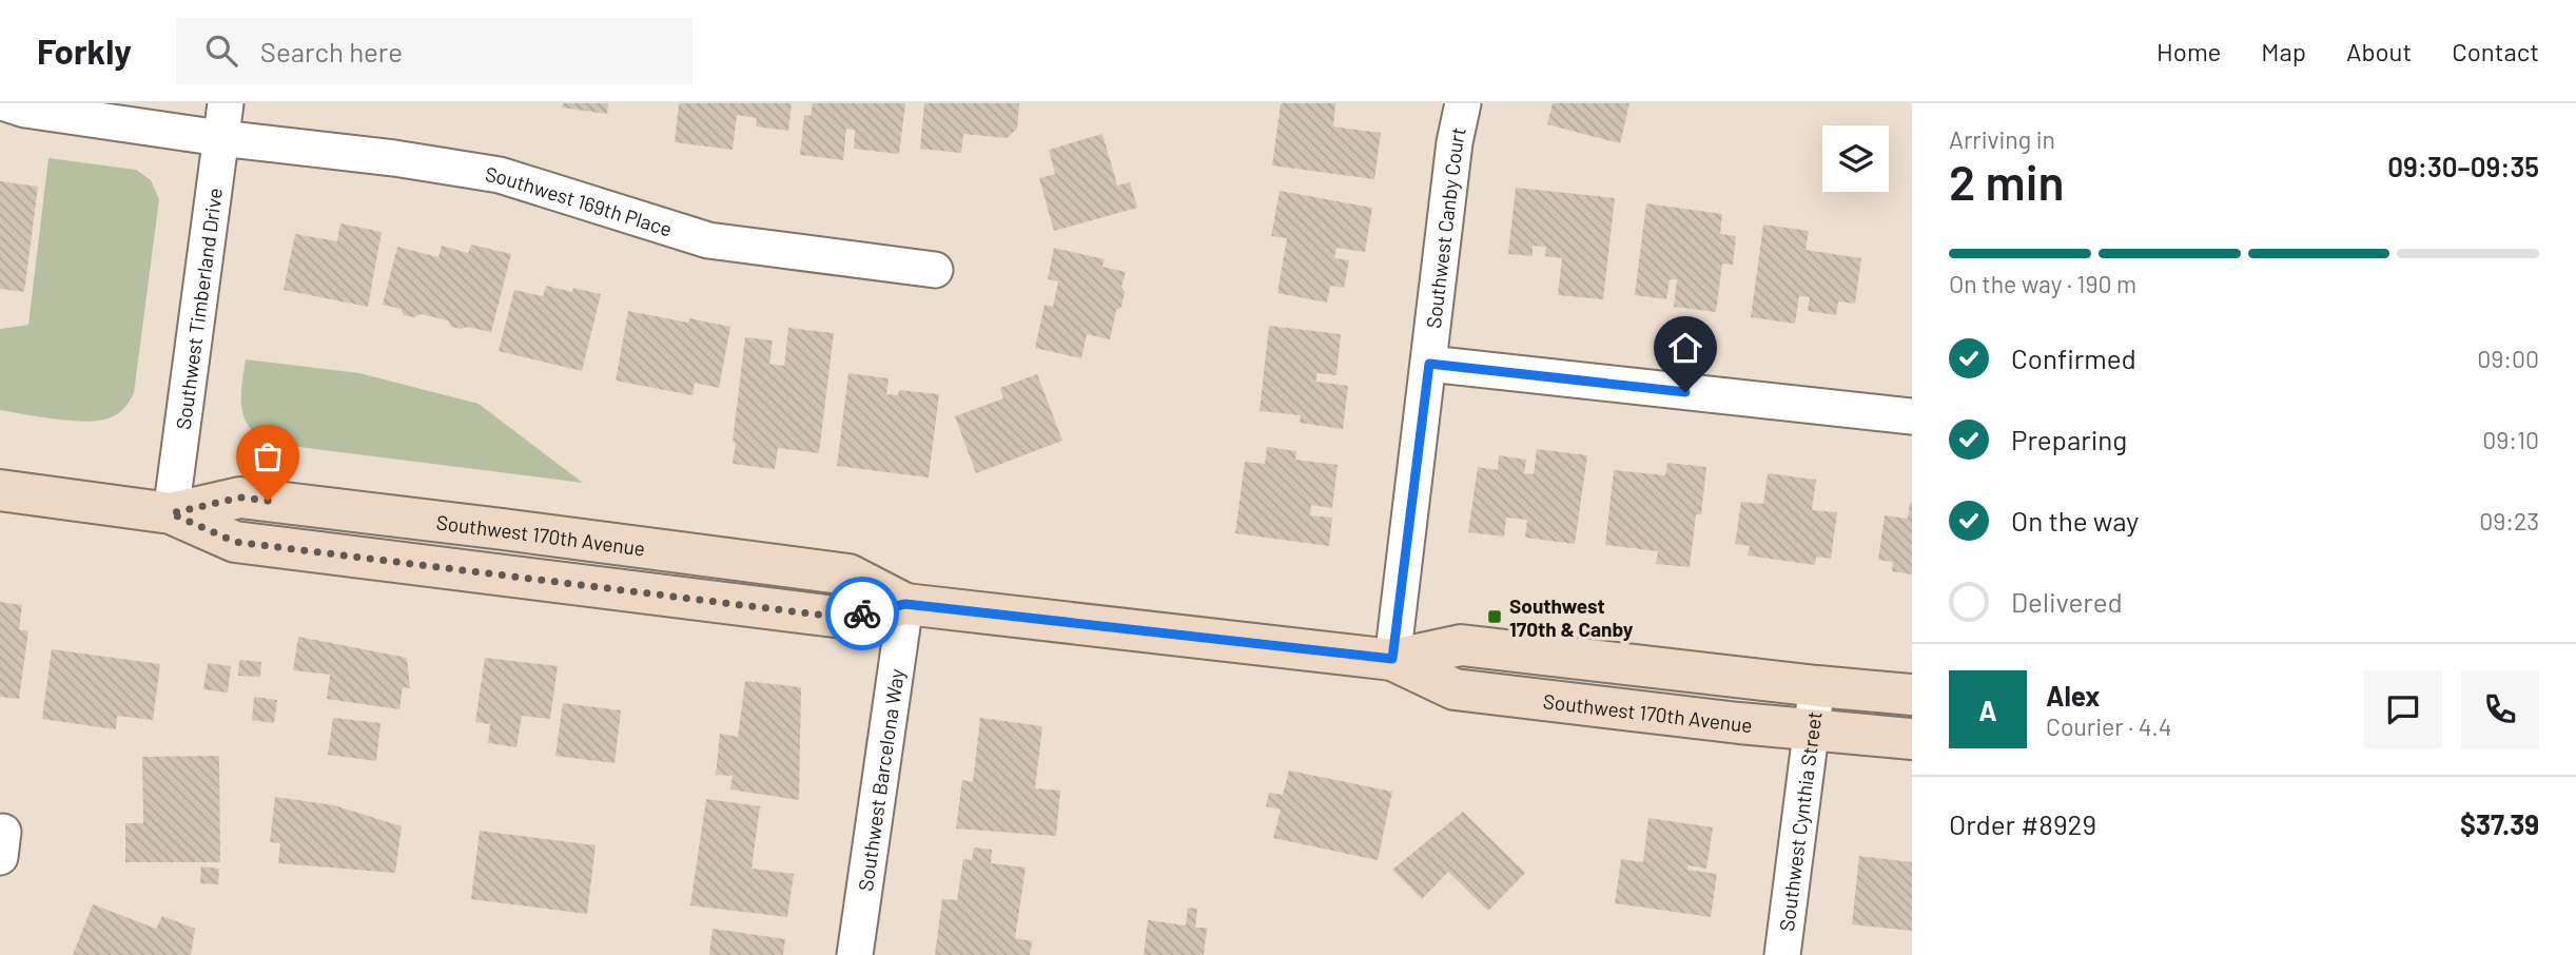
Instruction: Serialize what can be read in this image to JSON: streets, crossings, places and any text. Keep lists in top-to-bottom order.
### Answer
{
  "streets": {
    "main road": ["Southwest 170th Avenue"],
    "street": [
      "Southwest 169th Place",
      "Southwest Canby Court",
      "Southwest Timberland Drive",
      "Southwest Barcelona Way",
      "Southwest Cynthia Street"
    ]
  },
  "crossings": [
    ["Southwest 169th Place", "Southwest Timberland Drive"],
    ["Southwest Canby Court", "Southwest 170th Avenue"],
    ["Southwest Timberland Drive", "Southwest 170th Avenue"],
    ["Southwest 170th Avenue", "Southwest Barcelona Way"],
    ["Southwest 170th Avenue", "Southwest Cynthia Street"]
  ],
  "places": {
    "transit": ["Southwest 170th & Canby"]
  },
  "page": {
    "header": "Forkly",
    "search": "Search here",
    "nav": [
      "Home",
      "Map",
      "About",
      "Contact"
    ],
    "heading": ["2 min", "Arriving in", "09:30–09:35"],
    "panel": [
      "Alex",
      "Courier · 4.4",
      "Order #8929",
      "$37.39"
    ],
    "bar": "On the way · 190 m",
    "list": [
      ["Confirmed", "09:00"],
      ["Preparing", "09:10"],
      ["On the way", "09:23"],
      "Delivered"
    ],
    "round": "A"
  }
}
